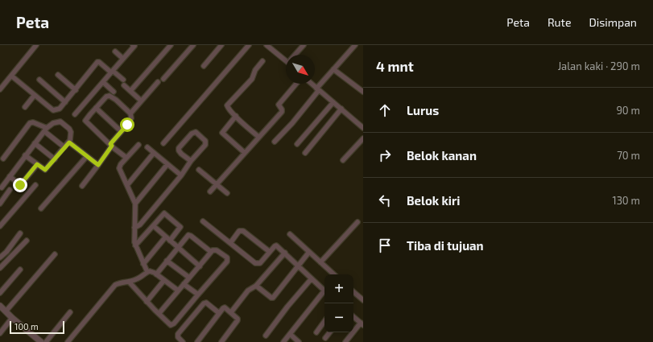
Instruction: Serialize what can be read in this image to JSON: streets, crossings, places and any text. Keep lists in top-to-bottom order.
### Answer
{
  "scale_bar": "100 m",
  "north": "bottom right",
  "page": {
    "header": "Peta",
    "nav": ["Peta", "Rute", "Disimpan"],
    "heading": ["4 mnt", "Jalan kaki · 290 m"],
    "list": [
      ["Lurus", "90 m"],
      ["Belok kanan", "70 m"],
      ["Belok kiri", "130 m"],
      "Tiba di tujuan"
    ],
    "map_buttons": ["+", "−"],
    "scale": "100 m"
  }
}
